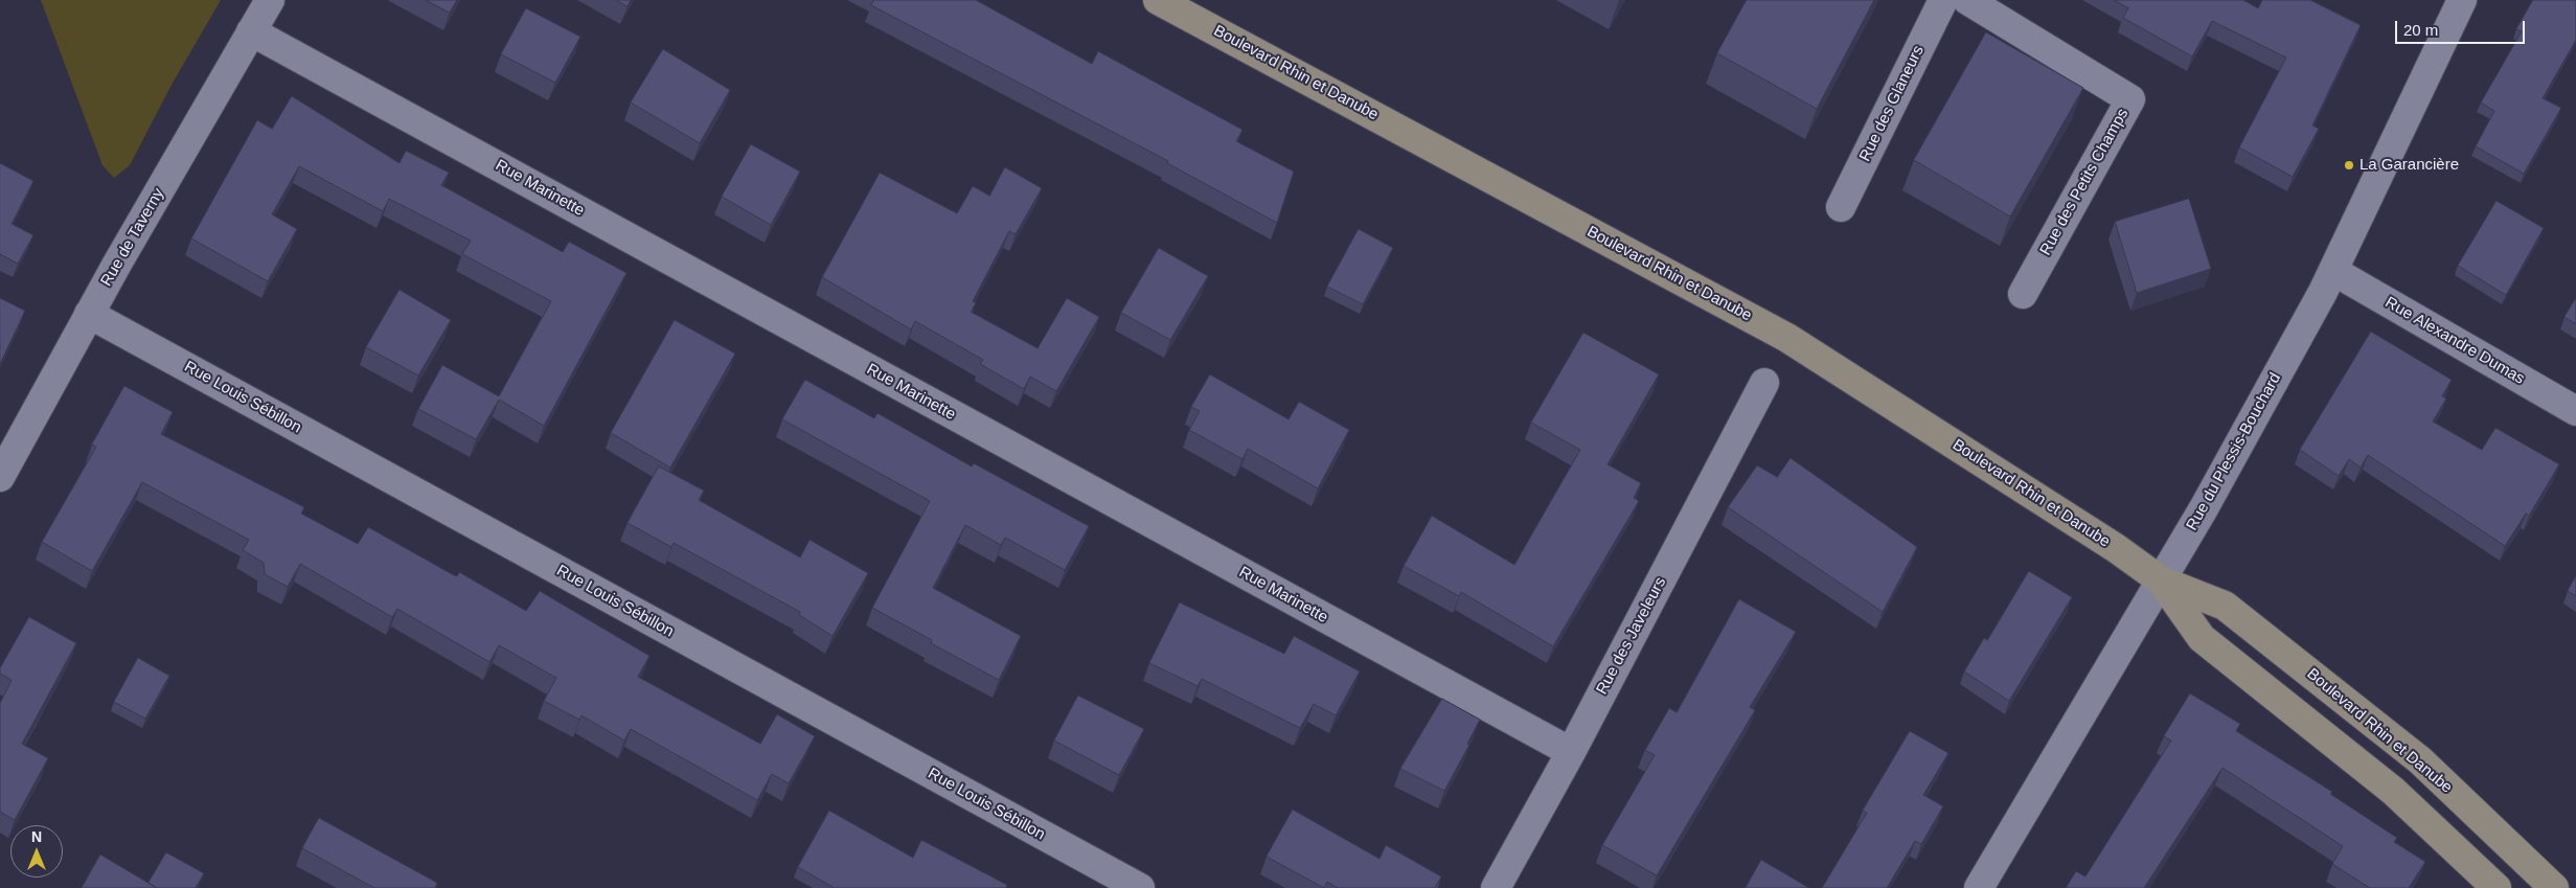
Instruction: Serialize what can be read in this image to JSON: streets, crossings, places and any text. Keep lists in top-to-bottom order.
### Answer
{
  "streets": {
    "main road": ["Boulevard Rhin et Danube"],
    "street": [
      "Rue des Glaneurs",
      "Rue des Petits Champs",
      "Rue Marinette",
      "Rue de Taverny",
      "Rue Alexandre Dumas",
      "Rue Louis Sébillon",
      "Rue du Plessis-Bouchard",
      "Rue des Javeleurs"
    ]
  },
  "crossings": [
    ["Boulevard Rhin et Danube", "Rue du Plessis-Bouchard"],
    ["Rue Marinette", "Rue de Taverny"],
    ["Rue Marinette", "Rue des Javeleurs"],
    ["Rue de Taverny", "Rue Louis Sébillon"],
    ["Rue Alexandre Dumas", "Rue du Plessis-Bouchard"]
  ],
  "places": ["La Garancière"],
  "scale_bar": "20 m",
  "north": "top"
}
